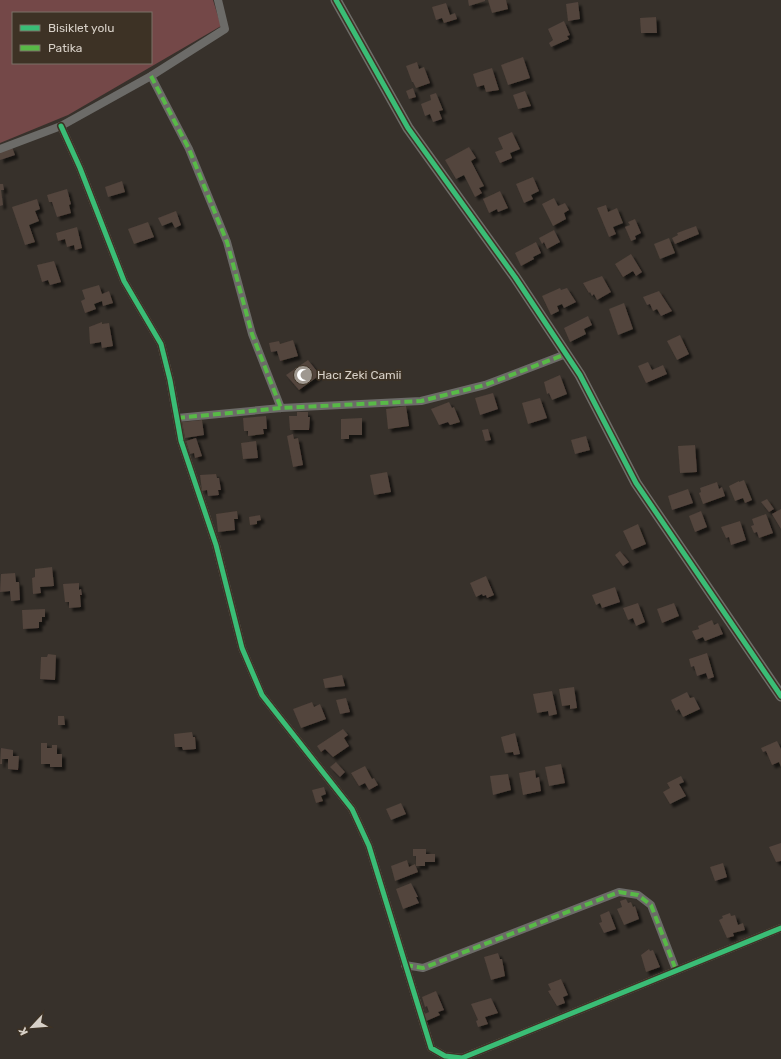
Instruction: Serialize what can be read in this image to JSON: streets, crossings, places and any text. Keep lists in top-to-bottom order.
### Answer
{
  "places": {
    "mosque": ["Hacı Zeki Camii"]
  },
  "legend": ["Bisiklet yolu", "Patika"],
  "north": "bottom left"
}
